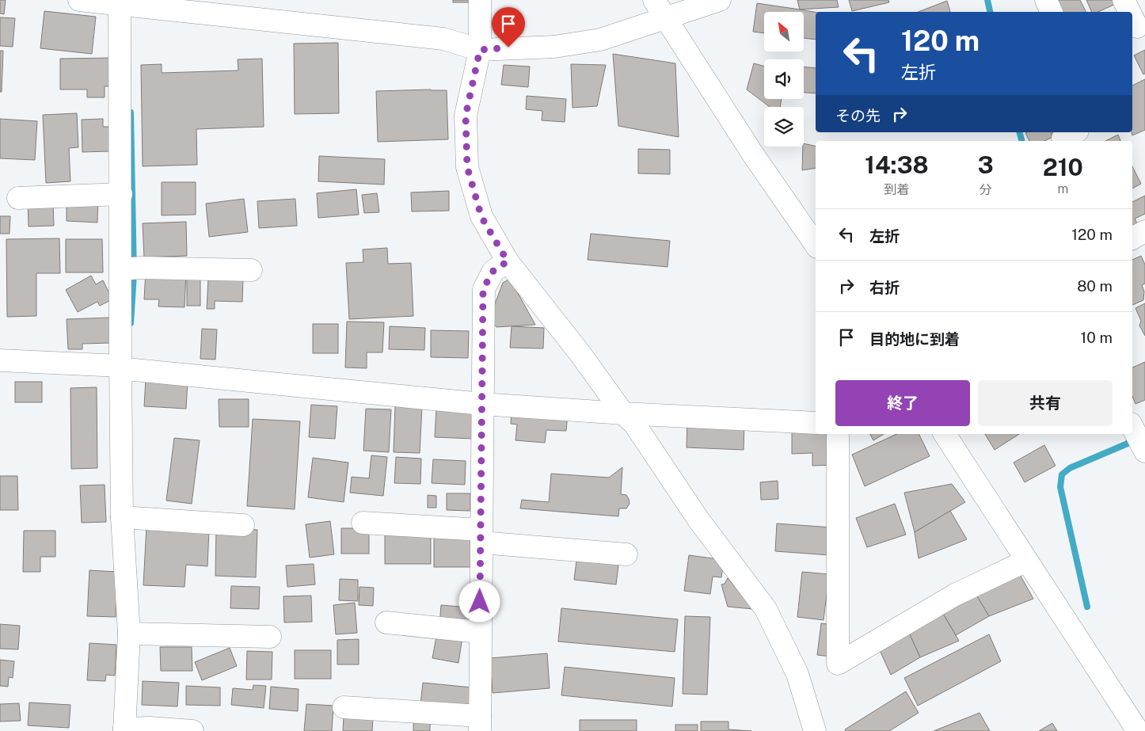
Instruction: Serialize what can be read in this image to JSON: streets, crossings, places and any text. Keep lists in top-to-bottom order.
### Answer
{
  "north": "top left",
  "page": {
    "turn": ["120 m", "左折"],
    "then": "その先",
    "eta": [
      "14:38",
      "到着",
      "3",
      "分",
      "210",
      "m"
    ],
    "list": [
      {
        "name": "左折",
        "value": "120 m"
      },
      {
        "name": "右折",
        "value": "80 m"
      },
      {
        "name": "目的地に到着",
        "value": "10 m"
      }
    ],
    "buttons": ["終了", "共有"]
  }
}
